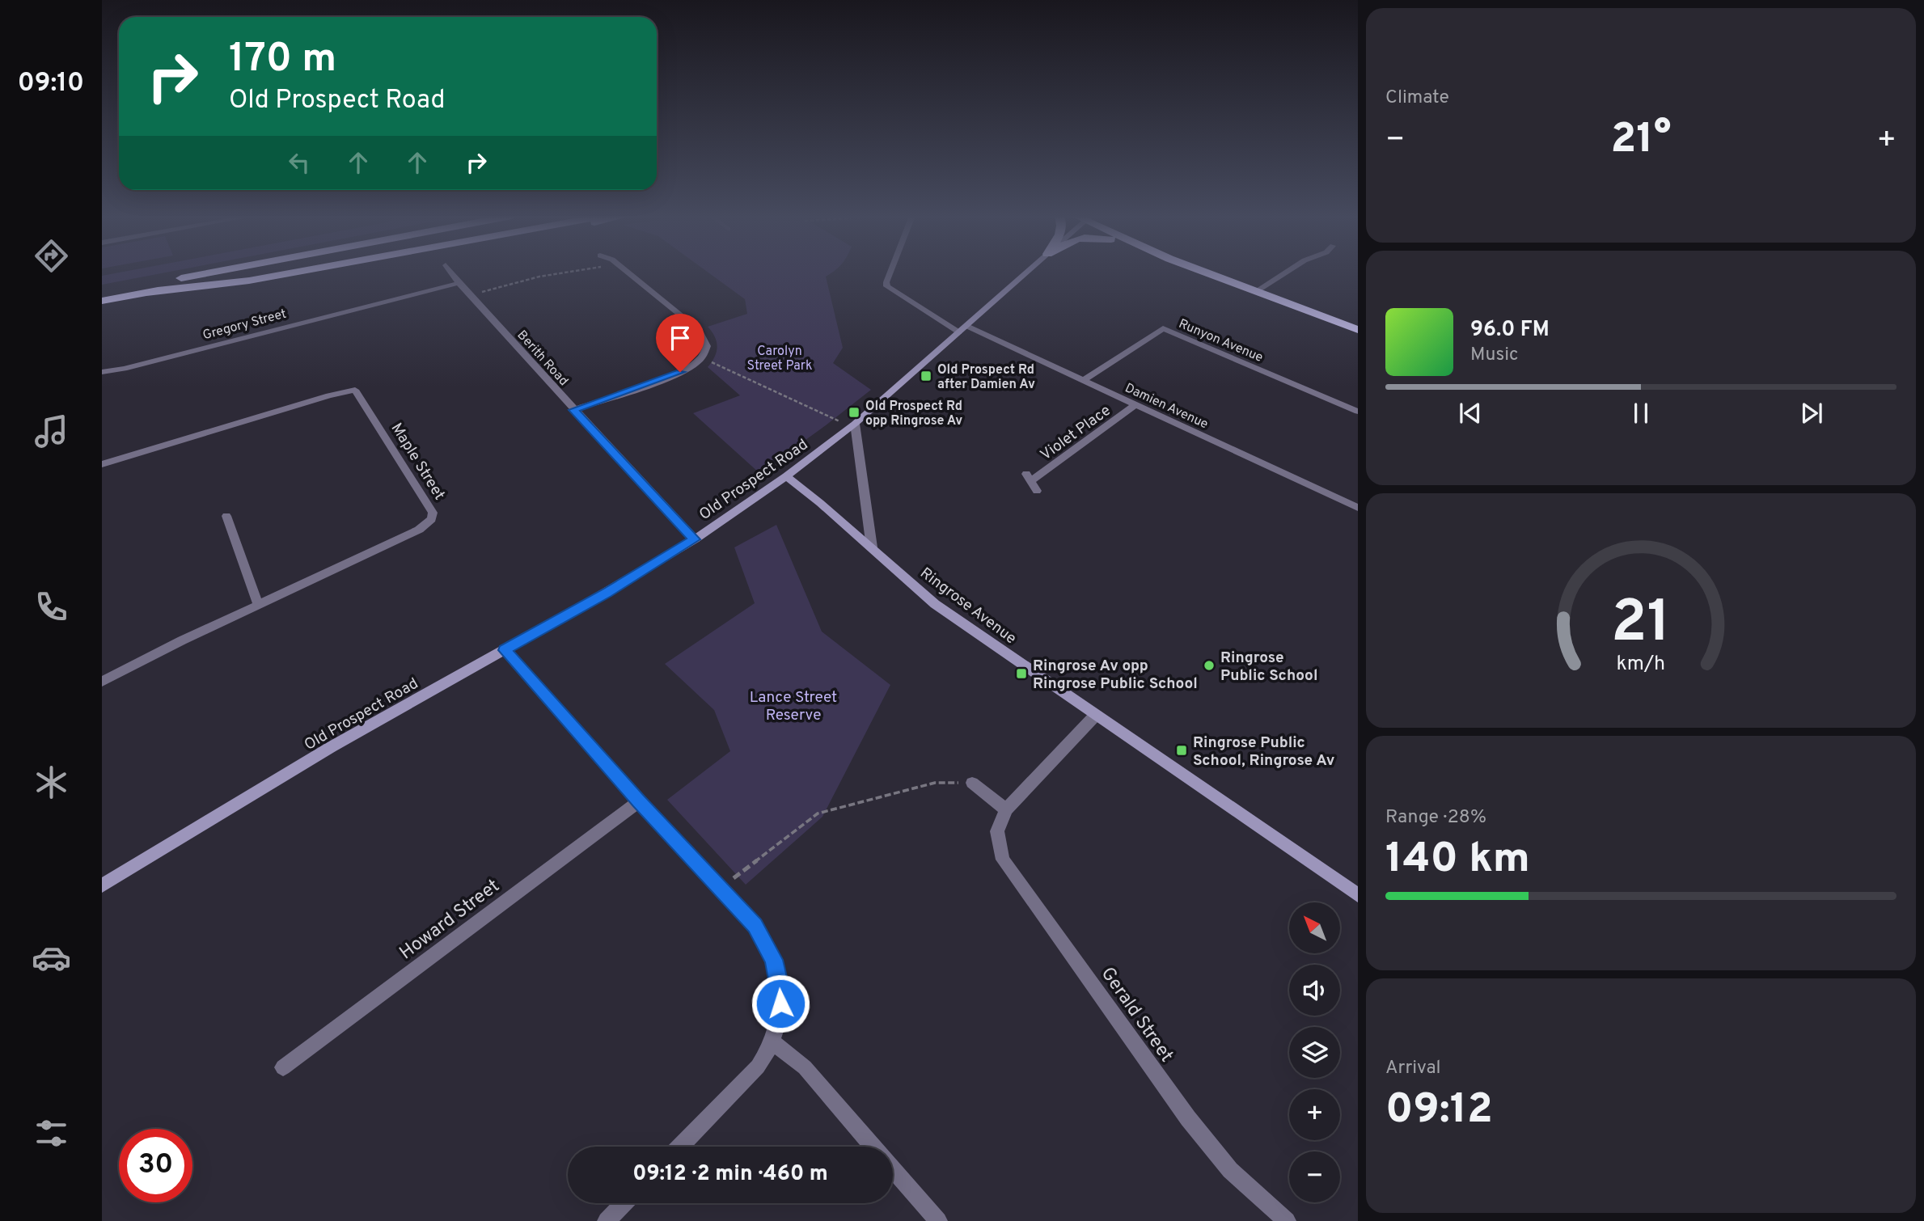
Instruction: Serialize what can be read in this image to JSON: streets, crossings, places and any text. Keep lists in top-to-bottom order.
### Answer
{
  "streets": {
    "main road": ["Old Prospect Road", "Ringrose Avenue"],
    "street": [
      "Gregory Street",
      "Runyon Avenue",
      "Berith Road",
      "Damien Avenue",
      "Violet Place",
      "Maple Street",
      "Howard Street",
      "Gerald Street"
    ]
  },
  "crossings": [
    ["Gregory Street", "Berith Road"],
    ["Runyon Avenue", "Damien Avenue"],
    ["Berith Road", "Old Prospect Road"],
    ["Damien Avenue", "Violet Place"],
    ["Damien Avenue", "Old Prospect Road"],
    ["Old Prospect Road", "Ringrose Avenue"],
    ["Ringrose Avenue", "Gerald Street"]
  ],
  "parks": ["Carolyn Street Park", "Lance Street Reserve"],
  "places": {
    "transit": [
      "Old Prospect Rd after Damien Av",
      "Old Prospect Rd opp Ringrose Av",
      "Ringrose Av opp Ringrose Public School",
      "Ringrose Public School, Ringrose Av"
    ],
    "other": ["Ringrose Public School"]
  },
  "north": "top left",
  "page": {
    "tabs": "09:10",
    "tile": [
      "Climate",
      ["Range · 28%", "140 km"],
      ["Arrival", "09:12"]
    ],
    "turn": ["170 m", "Old Prospect Road"],
    "heat": ["−", "21°", "+"],
    "song": ["96.0 FM", "Music"],
    "map_buttons": ["+", "−"],
    "limit": "30",
    "trip": "09:12 · 2 min · 460 m",
    "gauge": ["21", "km/h"]
  }
}
